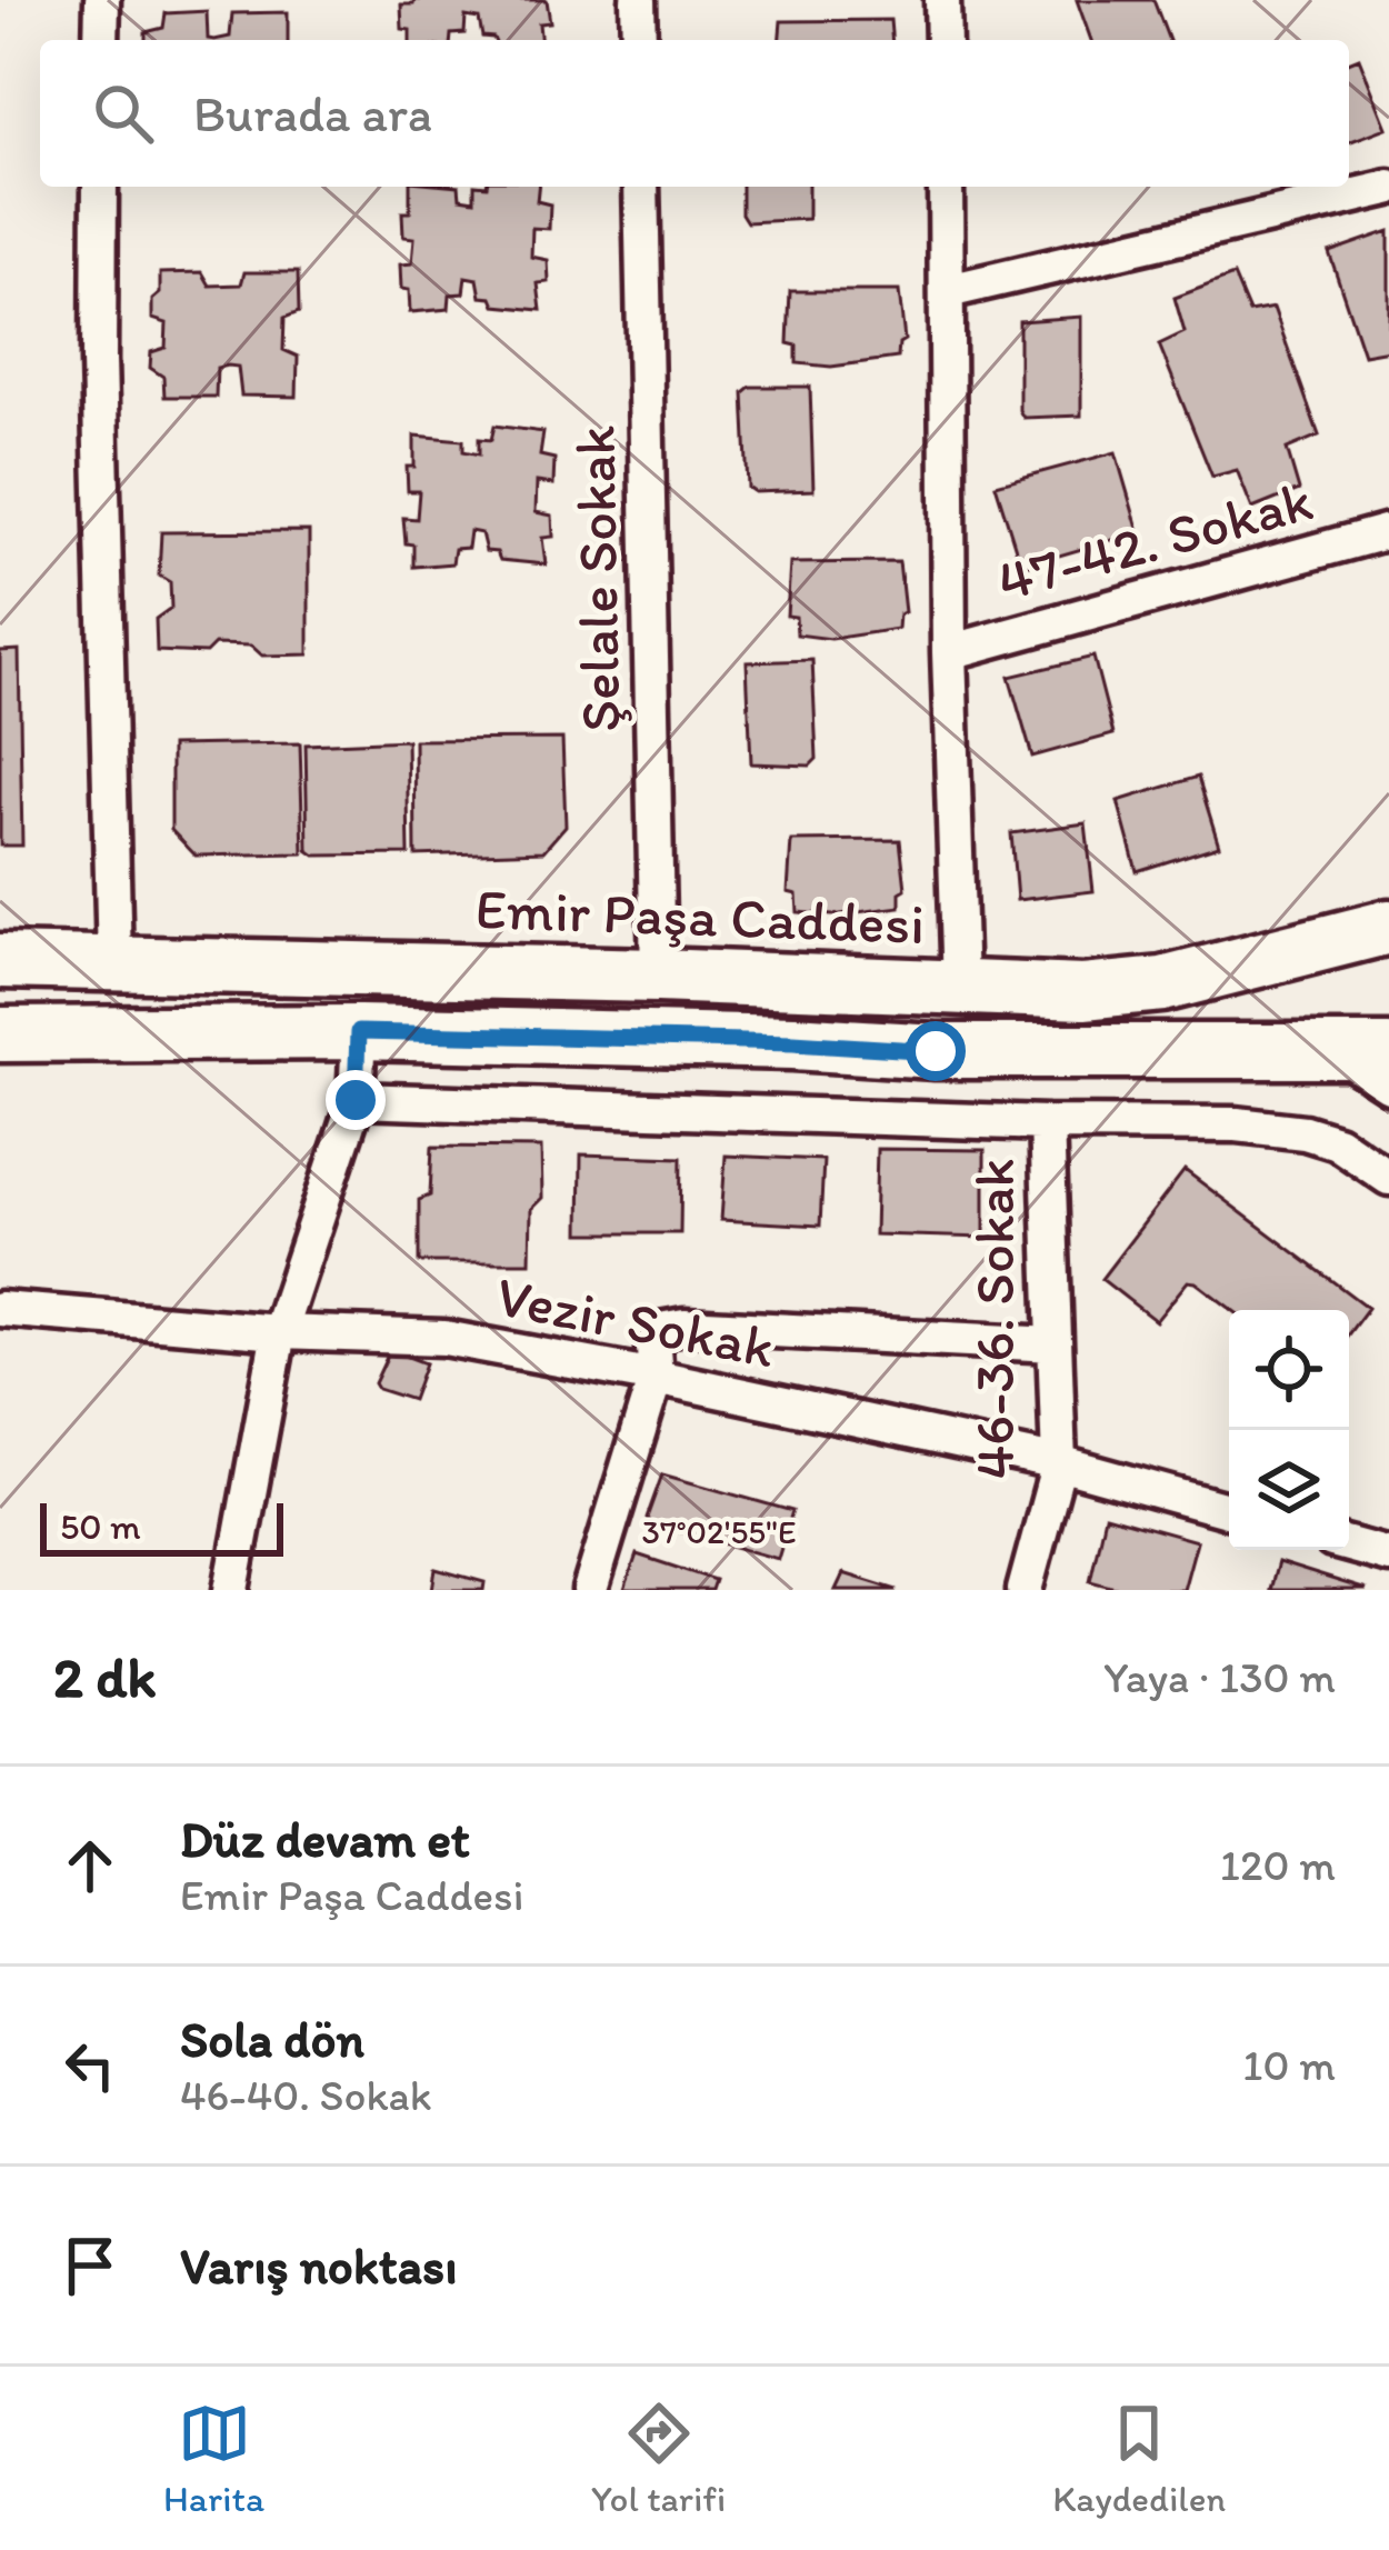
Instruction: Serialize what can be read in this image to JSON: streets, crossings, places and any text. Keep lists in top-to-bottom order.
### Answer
{
  "streets": {
    "main road": ["Emir Paşa Caddesi"],
    "street": [
      "47-42. Sokak",
      "Şelale Sokak",
      "46-36. Sokak",
      "Vezir Sokak"
    ]
  },
  "crossings": [
    ["Şelale Sokak", "Emir Paşa Caddesi"],
    ["46-36. Sokak", "Vezir Sokak"]
  ],
  "scale_bar": "50 m",
  "page": {
    "search": "Burada ara",
    "scale": "50 m",
    "heading": ["2 dk", "Yaya · 130 m"],
    "list": [
      ["Düz devam et", "Emir Paşa Caddesi", "120 m"],
      ["Sola dön", "46-40. Sokak", "10 m"],
      "Varış noktası"
    ],
    "nav": ["Harita", "Yol tarifi", "Kaydedilen"]
  },
  "coordinates": ["37°02'55\"E"]
}
